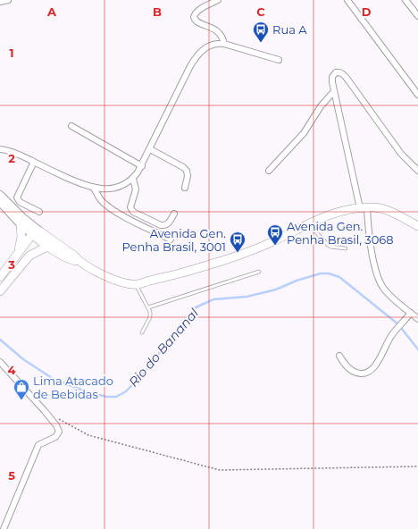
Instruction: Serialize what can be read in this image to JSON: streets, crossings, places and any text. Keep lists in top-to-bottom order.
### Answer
{
  "water": ["Rio do Bananal"],
  "places": {
    "bus stop": ["Rua A", "Avenida Gen. Penha Brasil, 3068", "Avenida Gen. Penha Brasil, 3001"],
    "shop": ["Lima Atacado de Bebidas"]
  },
  "grid": {
    "columns": [
      "A",
      "B",
      "C",
      "D"
    ],
    "rows": [
      "1",
      "2",
      "3",
      "4",
      "5"
    ]
  }
}
